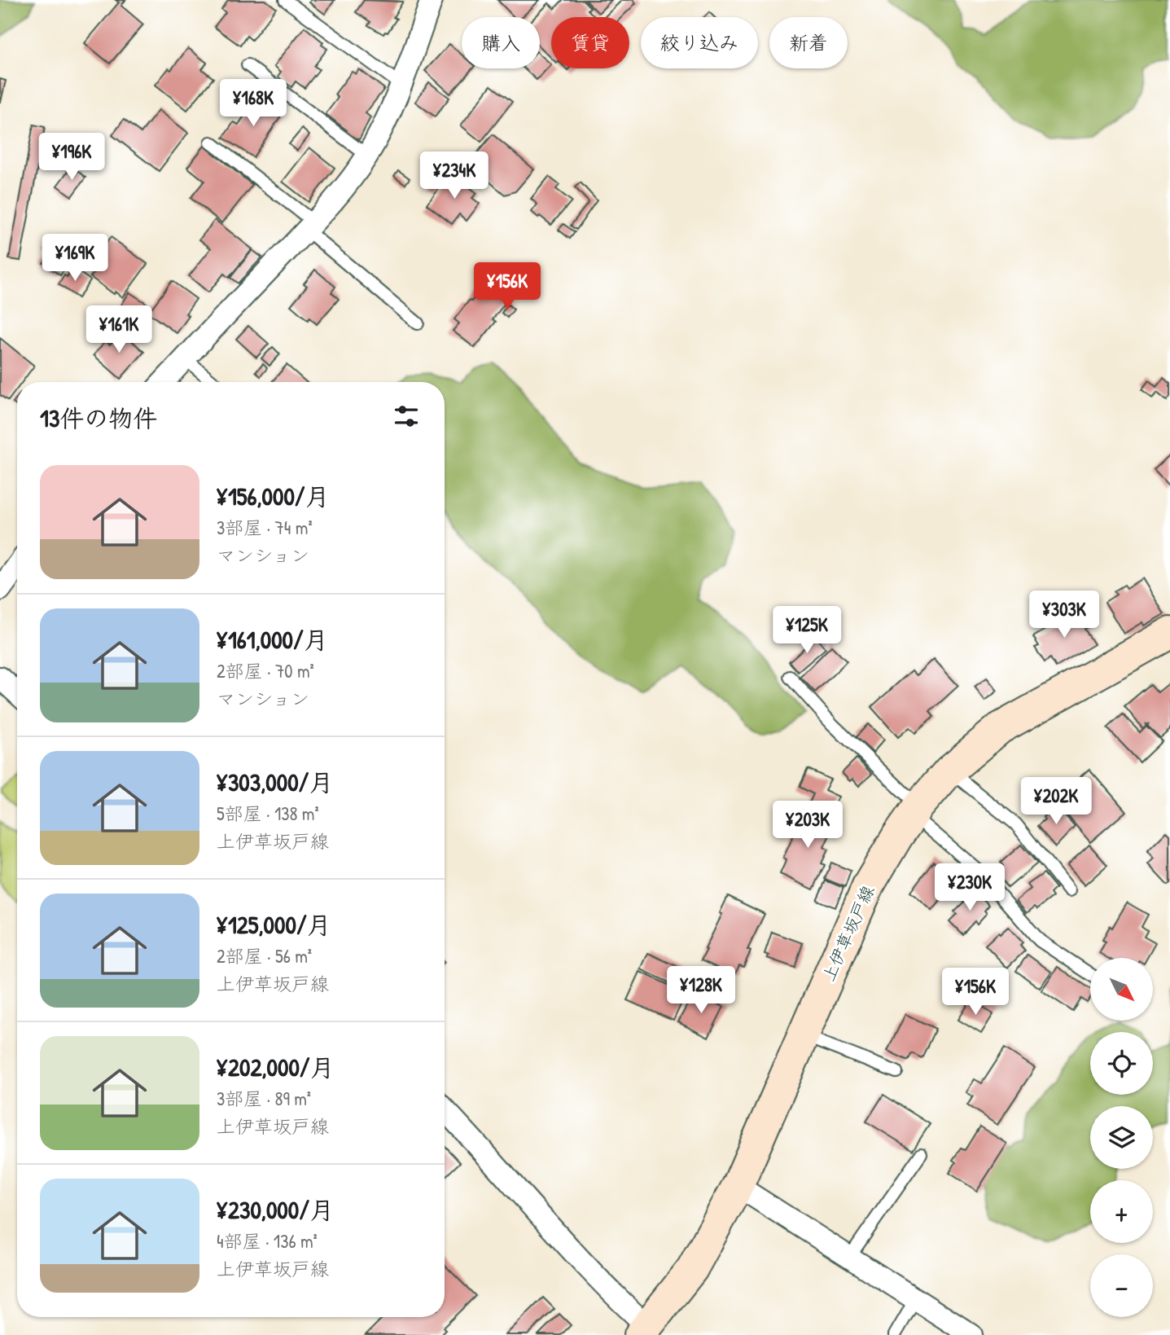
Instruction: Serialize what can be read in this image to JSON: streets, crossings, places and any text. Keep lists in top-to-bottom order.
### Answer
{
  "streets": {
    "main road": ["上伊草坂戸線"]
  },
  "north": "bottom right",
  "page": {
    "chip": [
      "購入",
      "賃貸",
      "絞り込み",
      "新着"
    ],
    "price": [
      "¥168K",
      "¥196K",
      "¥234K",
      "¥169K",
      "¥156K",
      "¥161K",
      "¥303K",
      "¥125K",
      "¥202K",
      "¥203K",
      "¥230K",
      "¥128K",
      "¥156K"
    ],
    "heading": "13件の物件",
    "list": [
      {
        "name": "¥156,000/月",
        "note": "3部屋 · 74 m² · マンション"
      },
      {
        "name": "¥161,000/月",
        "note": "2部屋 · 70 m² · マンション"
      },
      {
        "name": "¥303,000/月",
        "note": "5部屋 · 138 m² · 上伊草坂戸線"
      },
      {
        "name": "¥125,000/月",
        "note": "2部屋 · 56 m² · 上伊草坂戸線"
      },
      {
        "name": "¥202,000/月",
        "note": "3部屋 · 89 m² · 上伊草坂戸線"
      },
      {
        "name": "¥230,000/月",
        "note": "4部屋 · 136 m² · 上伊草坂戸線"
      }
    ],
    "map_buttons": ["+", "−"]
  }
}
